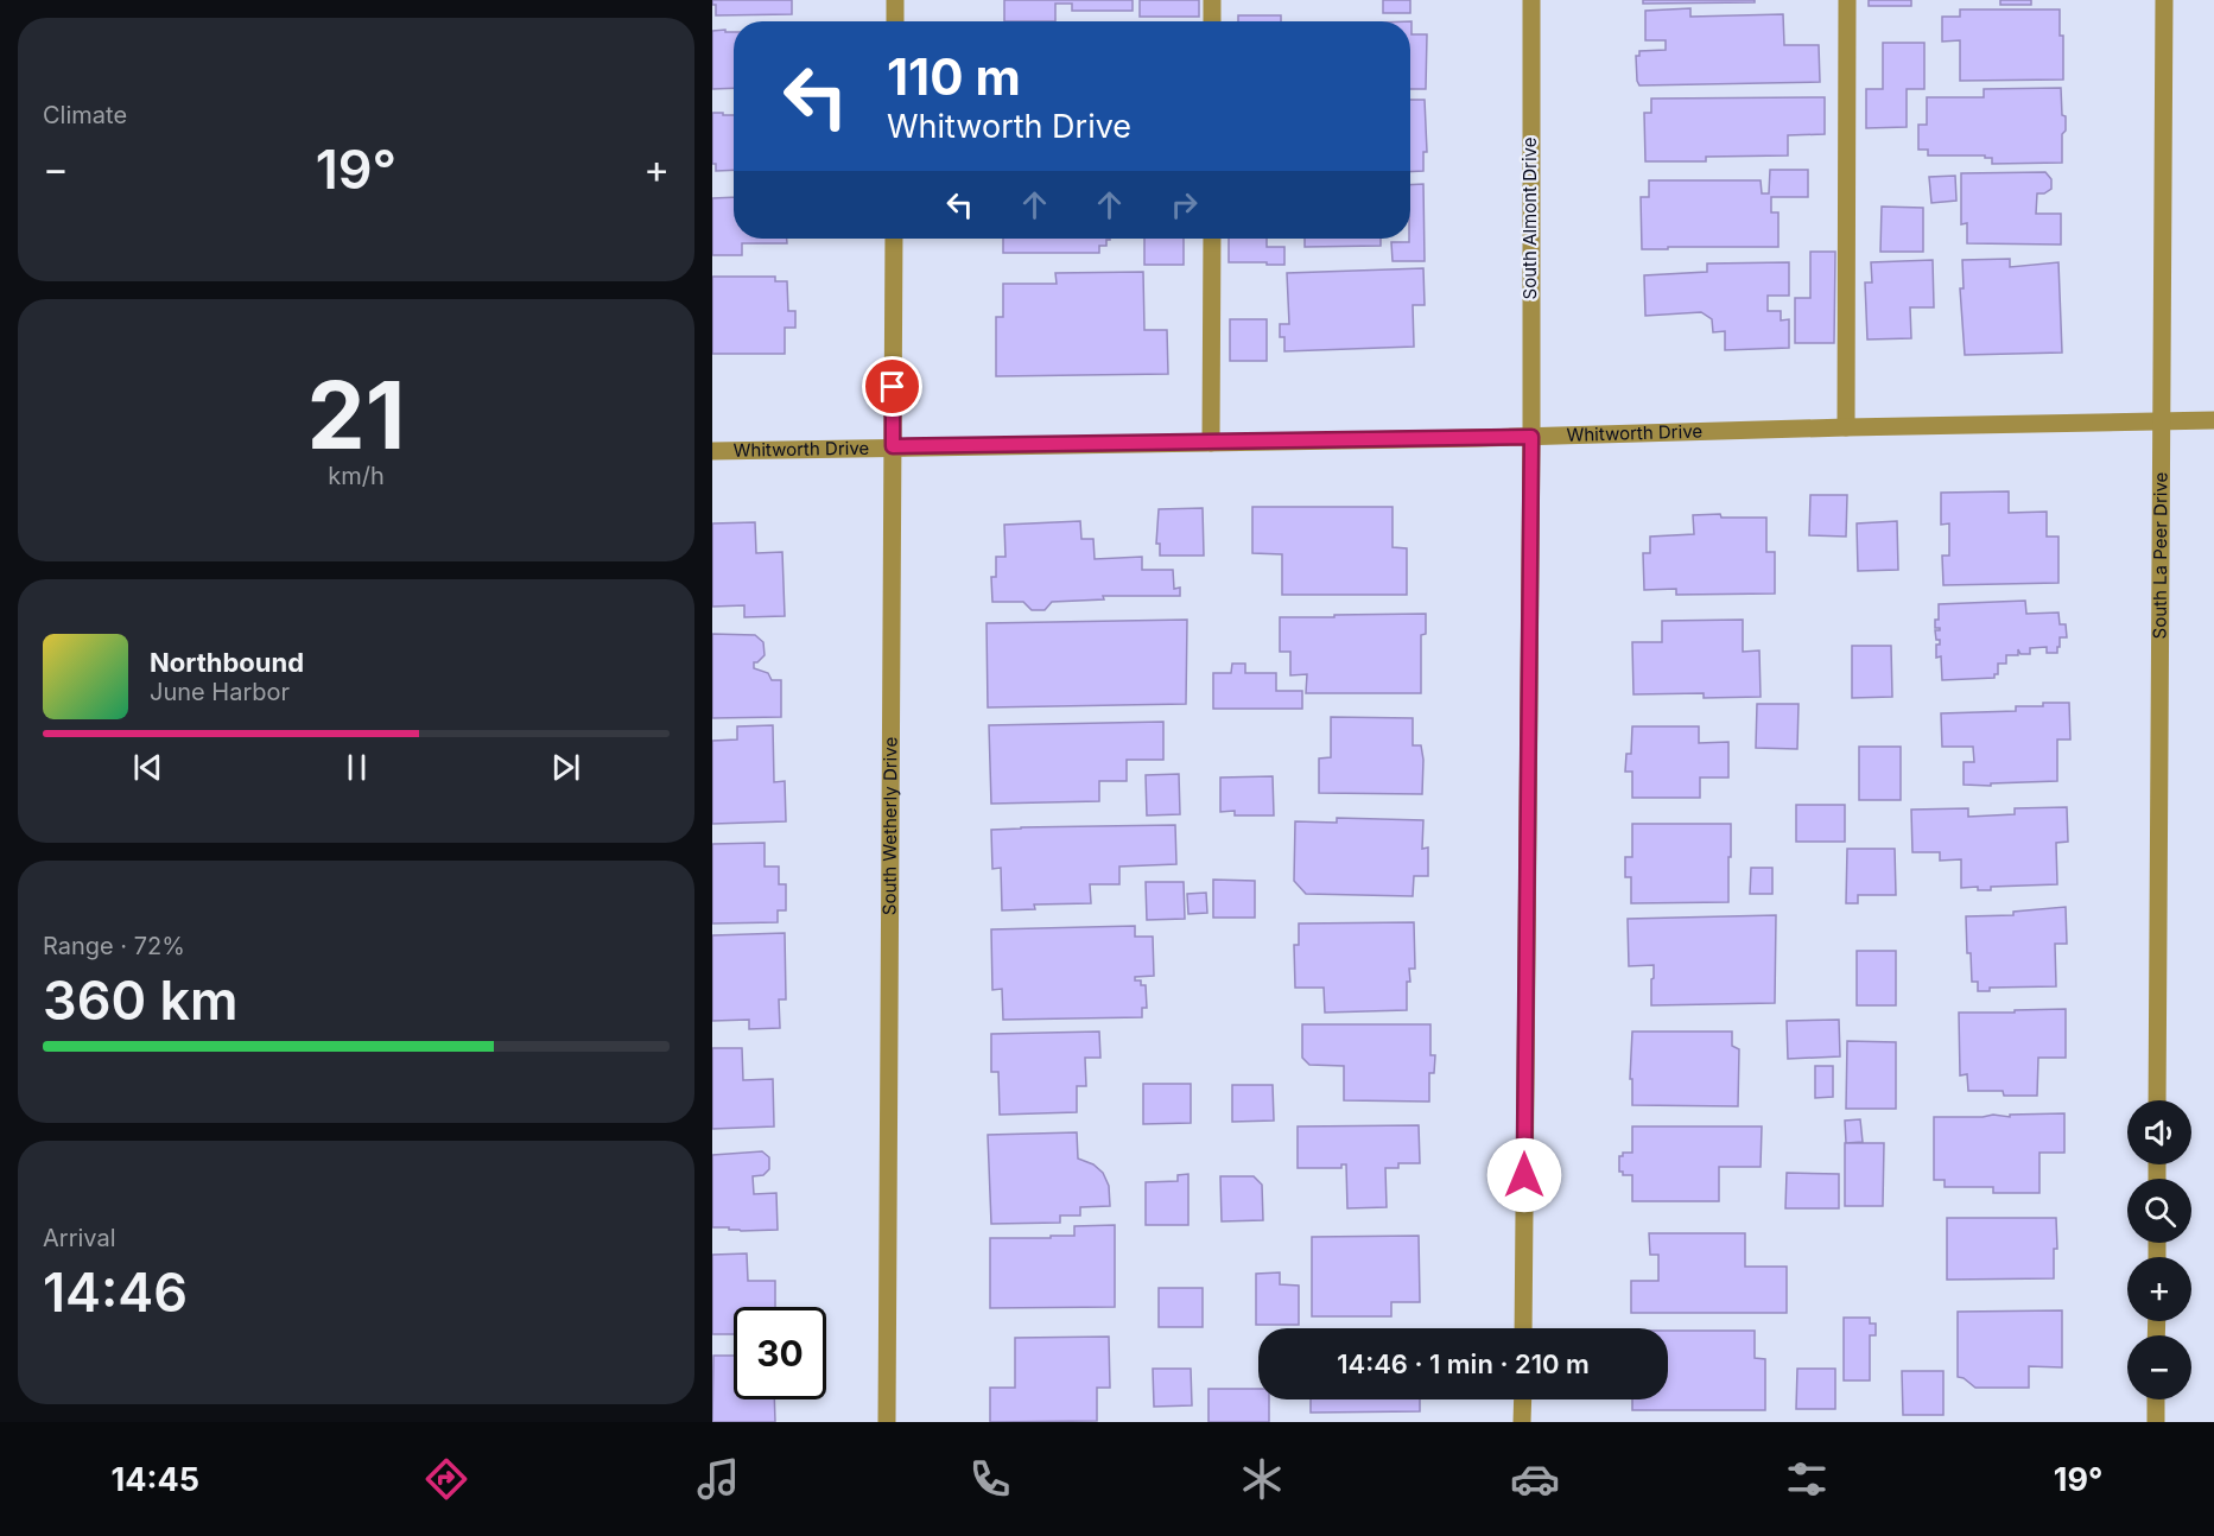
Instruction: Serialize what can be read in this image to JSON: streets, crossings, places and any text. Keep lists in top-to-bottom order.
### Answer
{
  "streets": {
    "street": [
      "South Almont Drive",
      "Whitworth Drive",
      "South La Peer Drive",
      "South Wetherly Drive"
    ]
  },
  "crossings": [
    ["South Almont Drive", "Whitworth Drive"],
    ["Whitworth Drive", "South La Peer Drive"],
    ["Whitworth Drive", "South Wetherly Drive"]
  ],
  "page": {
    "tile": [
      "Climate",
      ["21", "km/h"],
      ["Range · 72%", "360 km"],
      ["Arrival", "14:46"]
    ],
    "turn": ["110 m", "Whitworth Drive"],
    "heat": ["−", "19°", "+"],
    "song": ["Northbound", "June Harbor"],
    "map_buttons": ["+", "−"],
    "limit": "30",
    "trip": "14:46 · 1 min · 210 m",
    "tabs": ["14:45", "19°"]
  }
}
